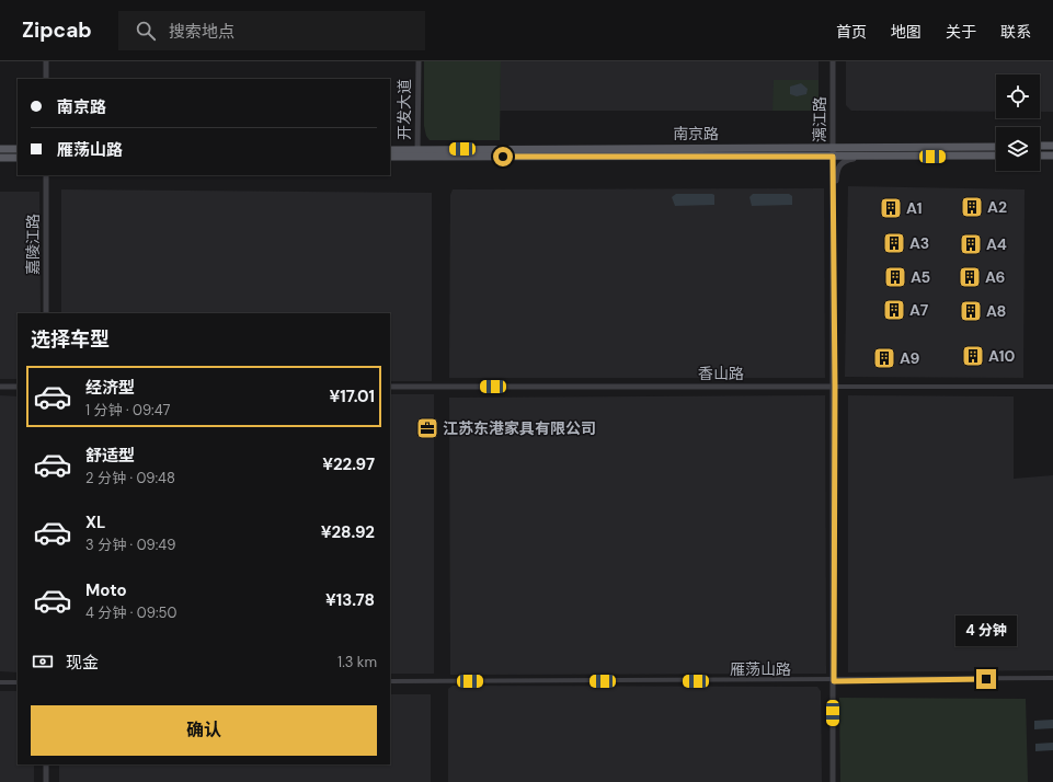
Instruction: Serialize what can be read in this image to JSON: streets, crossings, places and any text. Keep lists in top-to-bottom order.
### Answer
{
  "streets": {
    "main road": ["南京路"],
    "street": [
      "开发大道",
      "漓江路",
      "嘉陵江路",
      "香山路",
      "雁荡山路"
    ]
  },
  "crossings": [
    ["开发大道", "南京路"],
    ["漓江路", "南京路"],
    ["漓江路", "香山路"],
    ["漓江路", "雁荡山路"]
  ],
  "places": {
    "building": [
      "A2",
      "A1",
      "A3",
      "A4",
      "A5",
      "A6",
      "A7",
      "A8",
      "A10",
      "A9"
    ],
    "office": ["江苏东港家具有限公司"]
  },
  "page": {
    "header": "Zipcab",
    "search": "搜索地点",
    "nav": [
      "首页",
      "地图",
      "关于",
      "联系"
    ],
    "banner": ["南京路", "雁荡山路"],
    "heading": "选择车型",
    "list": [
      {
        "name": "经济型",
        "note": "1 分钟 · 09:47",
        "value": "¥17.01"
      },
      {
        "name": "舒适型",
        "note": "2 分钟 · 09:48",
        "value": "¥22.97"
      },
      {
        "name": "XL",
        "note": "3 分钟 · 09:49",
        "value": "¥28.92"
      },
      {
        "name": "Moto",
        "note": "4 分钟 · 09:50",
        "value": "¥13.78"
      }
    ],
    "bubble": "4 分钟",
    "pay": ["现金", "1.3 km"],
    "buttons": "确认"
  }
}
